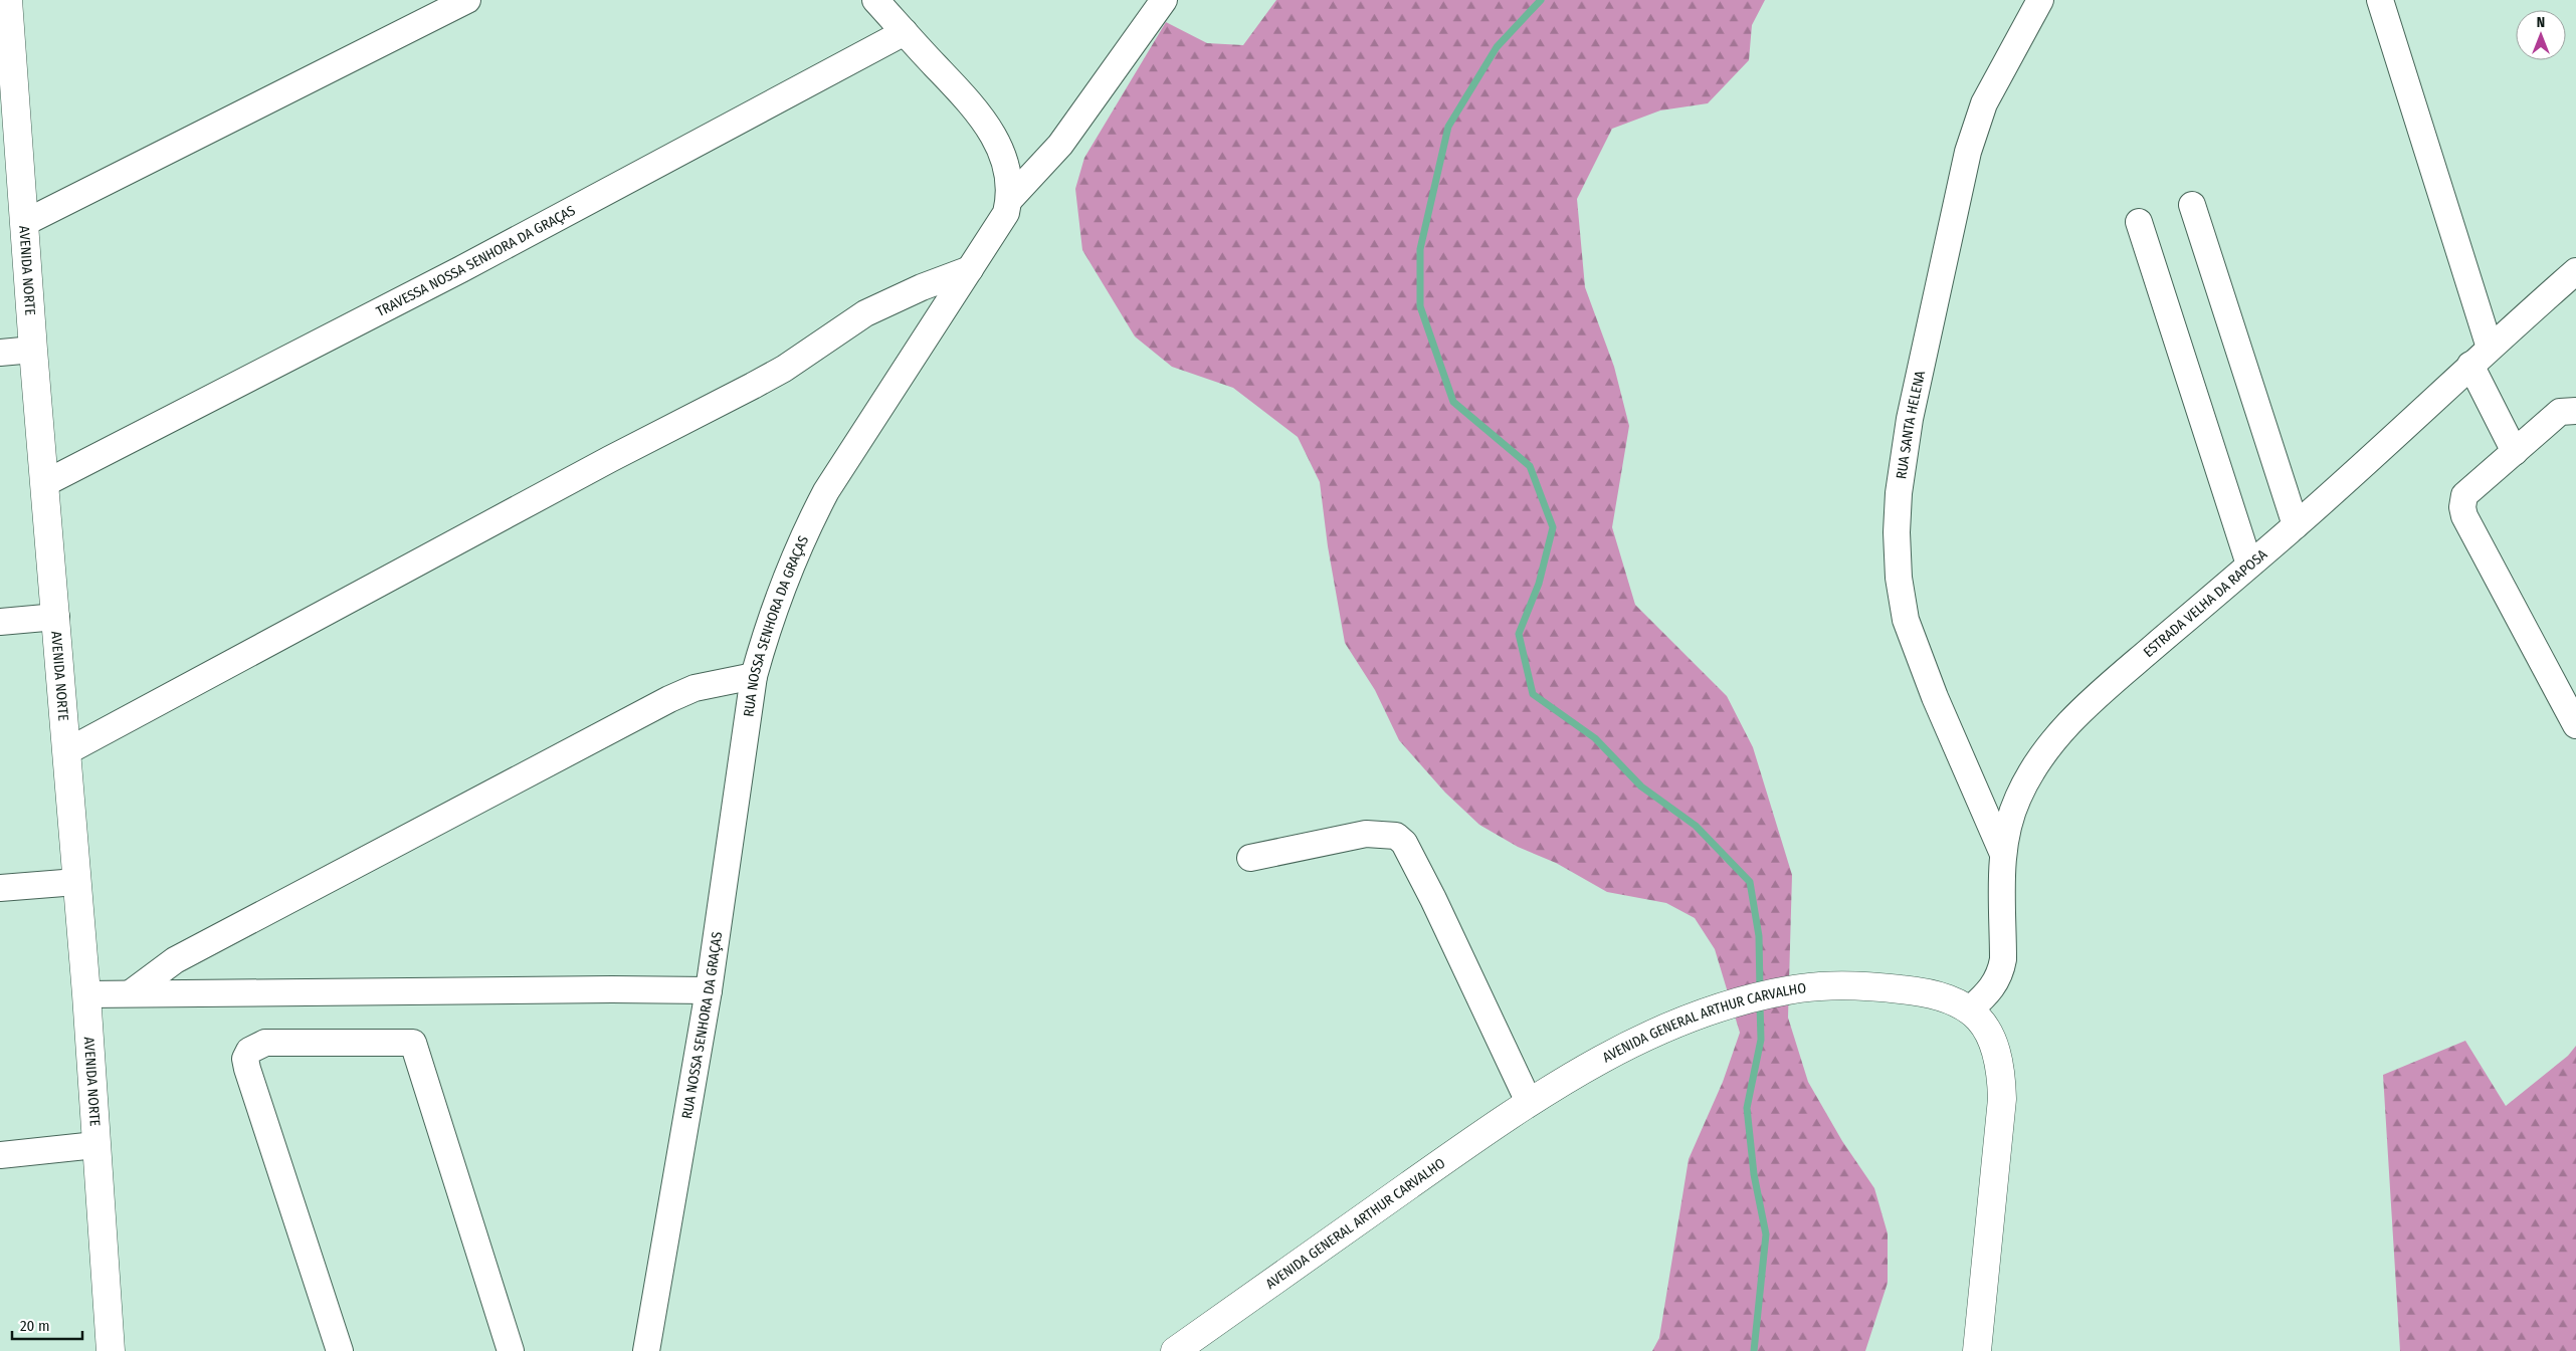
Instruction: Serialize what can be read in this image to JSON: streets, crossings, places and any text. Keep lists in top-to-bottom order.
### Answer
{
  "streets": {
    "main road": ["AVENIDA NORTE", "AVENIDA GENERAL ARTHUR CARVALHO"],
    "street": [
      "TRAVESSA NOSSA SENHORA DA GRAÇAS",
      "RUA SANTA HELENA",
      "ESTRADA VELHA DA RAPOSA",
      "RUA NOSSA SENHORA DA GRAÇAS"
    ]
  },
  "crossings": [
    ["TRAVESSA NOSSA SENHORA DA GRAÇAS", "AVENIDA NORTE"],
    ["TRAVESSA NOSSA SENHORA DA GRAÇAS", "RUA NOSSA SENHORA DA GRAÇAS"],
    ["RUA SANTA HELENA", "ESTRADA VELHA DA RAPOSA"],
    ["ESTRADA VELHA DA RAPOSA", "AVENIDA GENERAL ARTHUR CARVALHO"]
  ],
  "scale_bar": "20 m",
  "north": "top"
}
